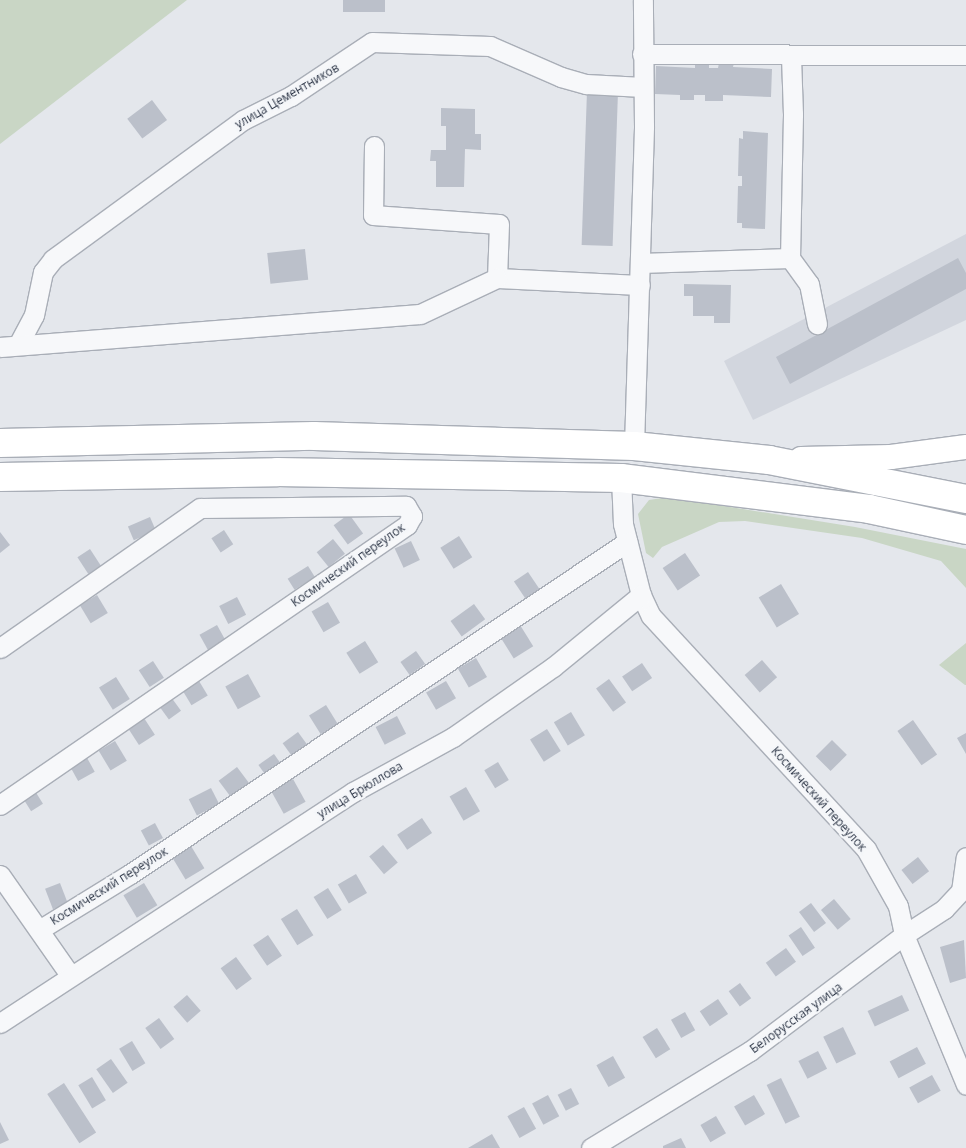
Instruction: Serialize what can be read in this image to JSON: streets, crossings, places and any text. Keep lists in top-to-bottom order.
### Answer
{
  "streets": {
    "street": [
      "улица Цементников",
      "Космический переулок",
      "улица Брюллова",
      "Белорусская улица"
    ]
  },
  "crossings": [
    ["Космический переулок", "улица Брюллова"],
    ["Космический переулок", "Белорусская улица"]
  ]
}
